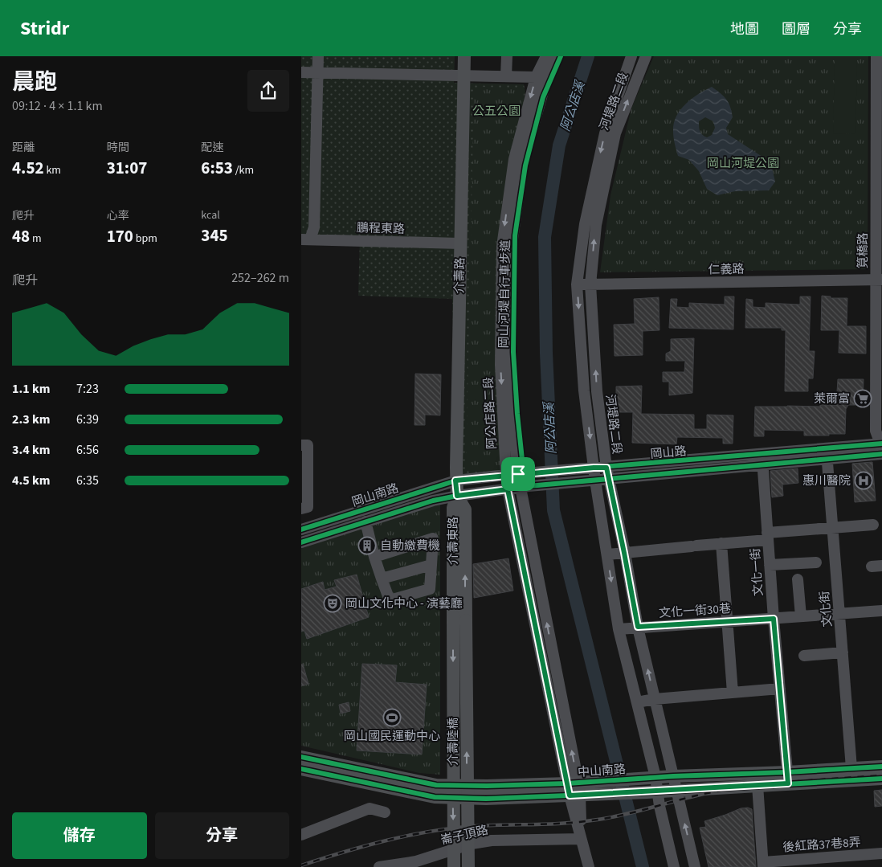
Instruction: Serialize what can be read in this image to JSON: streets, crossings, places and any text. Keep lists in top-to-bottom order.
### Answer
{
  "streets": {
    "main road": [
      "介壽路",
      "介壽東路",
      "介壽陸橋",
      "中山南路"
    ],
    "street": [
      "河堤路二段",
      "鵬程東路",
      "筧橋路",
      "仁義路",
      "阿公店路二段",
      "岡山路",
      "岡山南路",
      "文化一街",
      "文化街",
      "文化一街30巷",
      "崙子頂路",
      "後紅路37巷8弄"
    ],
    "cycle path": ["岡山河堤自行車步道"]
  },
  "crossings": [
    ["河堤路二段", "仁義路"],
    ["河堤路二段", "岡山路"],
    ["河堤路二段", "文化一街30巷"],
    ["河堤路二段", "中山南路"],
    ["鵬程東路", "介壽路"],
    ["筧橋路", "仁義路"],
    ["筧橋路", "岡山路"],
    ["介壽路", "岡山路"],
    ["介壽路", "岡山南路"],
    ["介壽路", "介壽東路"],
    ["阿公店路二段", "岡山路"],
    ["阿公店路二段", "中山南路"],
    ["阿公店路二段", "崙子頂路"],
    ["岡山路", "岡山南路"],
    ["岡山路", "介壽東路"],
    ["岡山路", "文化一街"],
    ["岡山路", "文化街"],
    ["岡山南路", "介壽東路"],
    ["介壽東路", "介壽陸橋"],
    ["文化一街", "文化一街30巷"],
    ["文化一街", "中山南路"],
    ["文化街", "文化一街30巷"],
    ["文化街", "中山南路"]
  ],
  "water": ["阿公店溪"],
  "parks": ["公五公園", "岡山河堤公園"],
  "places": {
    "supermarket": ["萊爾富"],
    "hospital": ["惠川醫院"],
    "building": ["自動繳費機"],
    "theatre": ["岡山文化中心 - 演藝廳"],
    "sports": ["岡山國民運動中心"]
  },
  "page": {
    "header": "Stridr",
    "nav": ["地圖", "圖層", "分享"],
    "heading": ["晨跑", "09:12 · 4 × 1.1 km"],
    "stats": [
      ["距離", "4.52 km"],
      ["時間", "31:07"],
      ["配速", "6:53 /km"],
      ["爬升", "48 m"],
      ["心率", "170 bpm"],
      ["kcal", "345"]
    ],
    "chart": ["爬升", "252–262 m"],
    "list": [
      {
        "name": "1.1 km",
        "note": "7:23"
      },
      {
        "name": "2.3 km",
        "note": "6:39"
      },
      {
        "name": "3.4 km",
        "note": "6:56"
      },
      {
        "name": "4.5 km",
        "note": "6:35"
      }
    ],
    "buttons": ["儲存", "分享"]
  }
}
